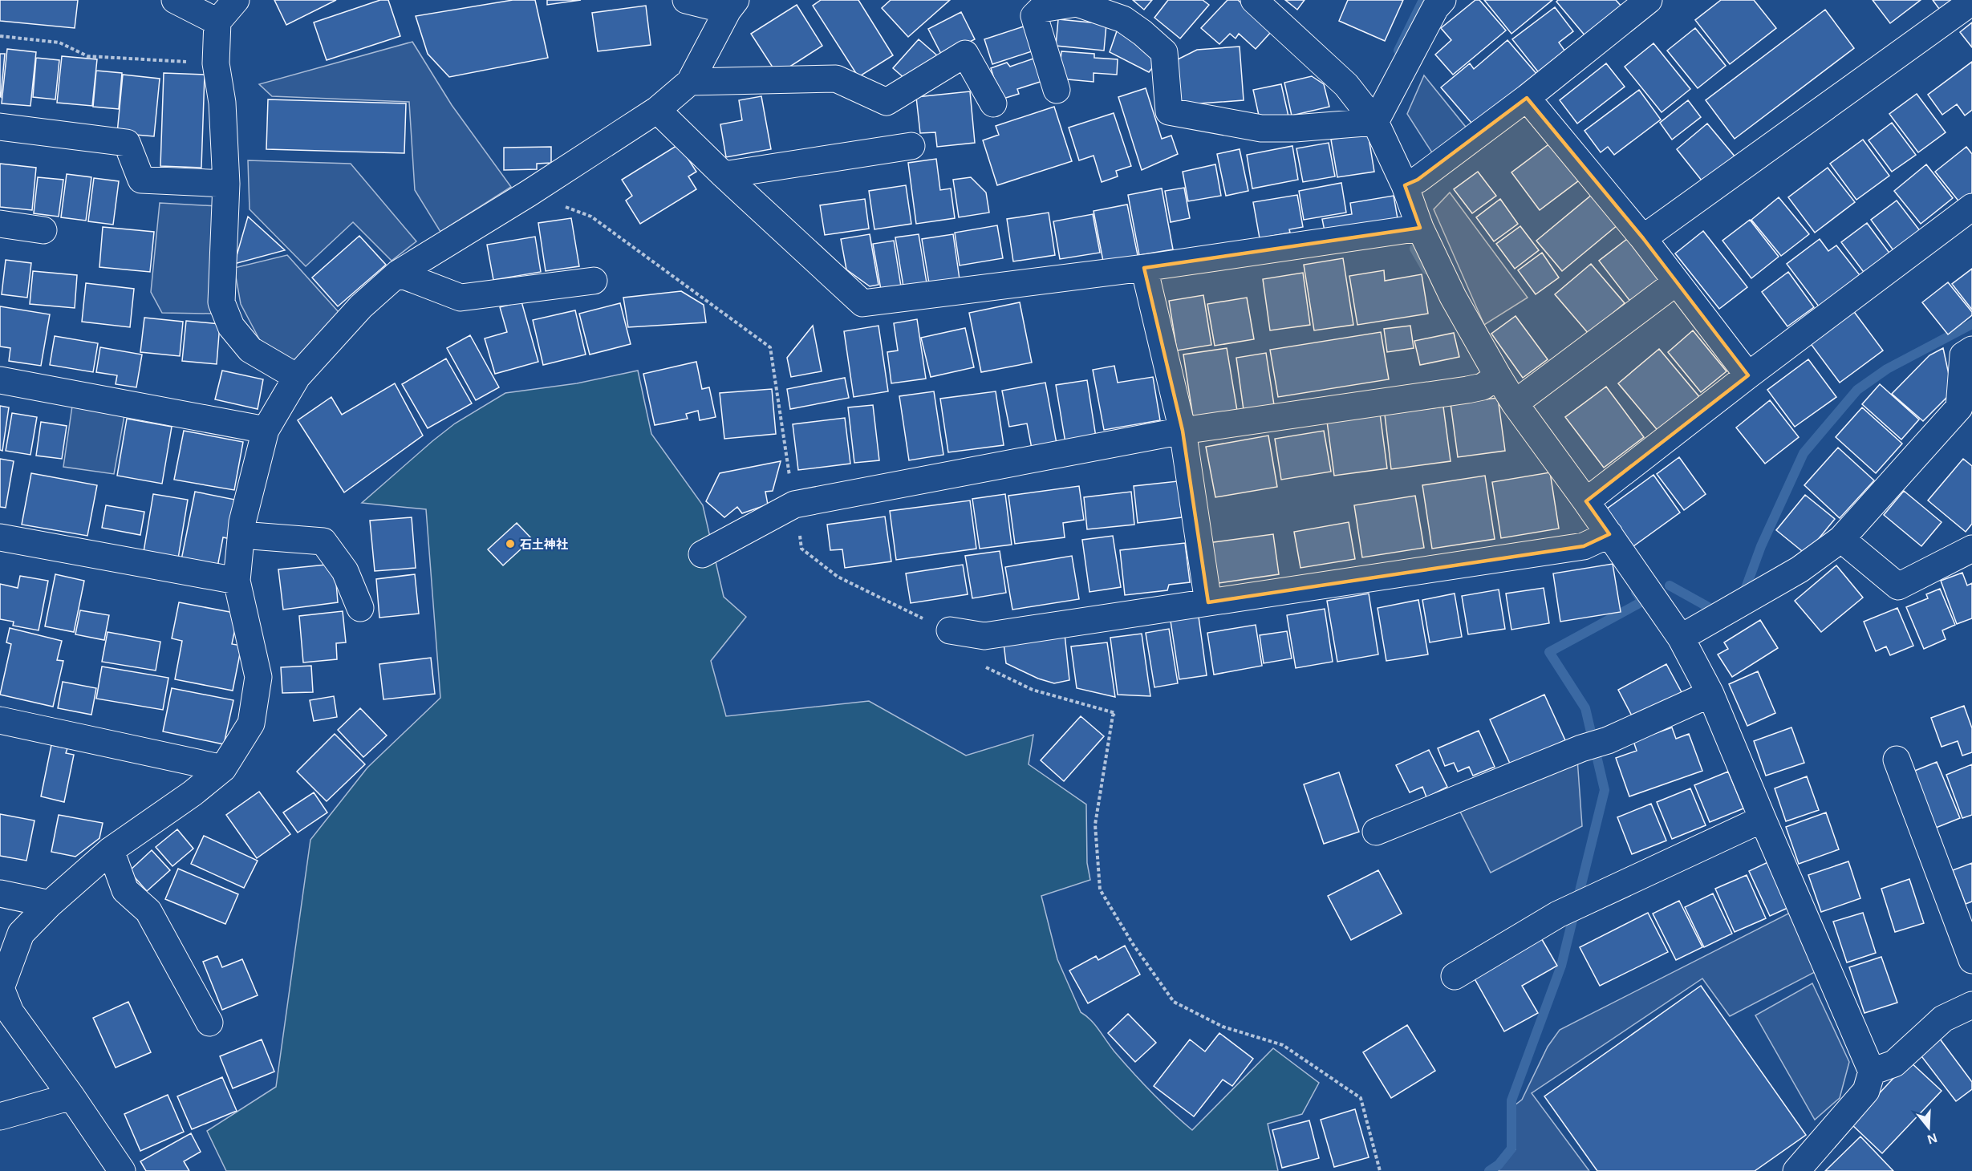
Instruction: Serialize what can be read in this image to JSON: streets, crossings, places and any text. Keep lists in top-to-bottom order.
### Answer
{
  "places": ["石土神社"],
  "north": "bottom"
}
